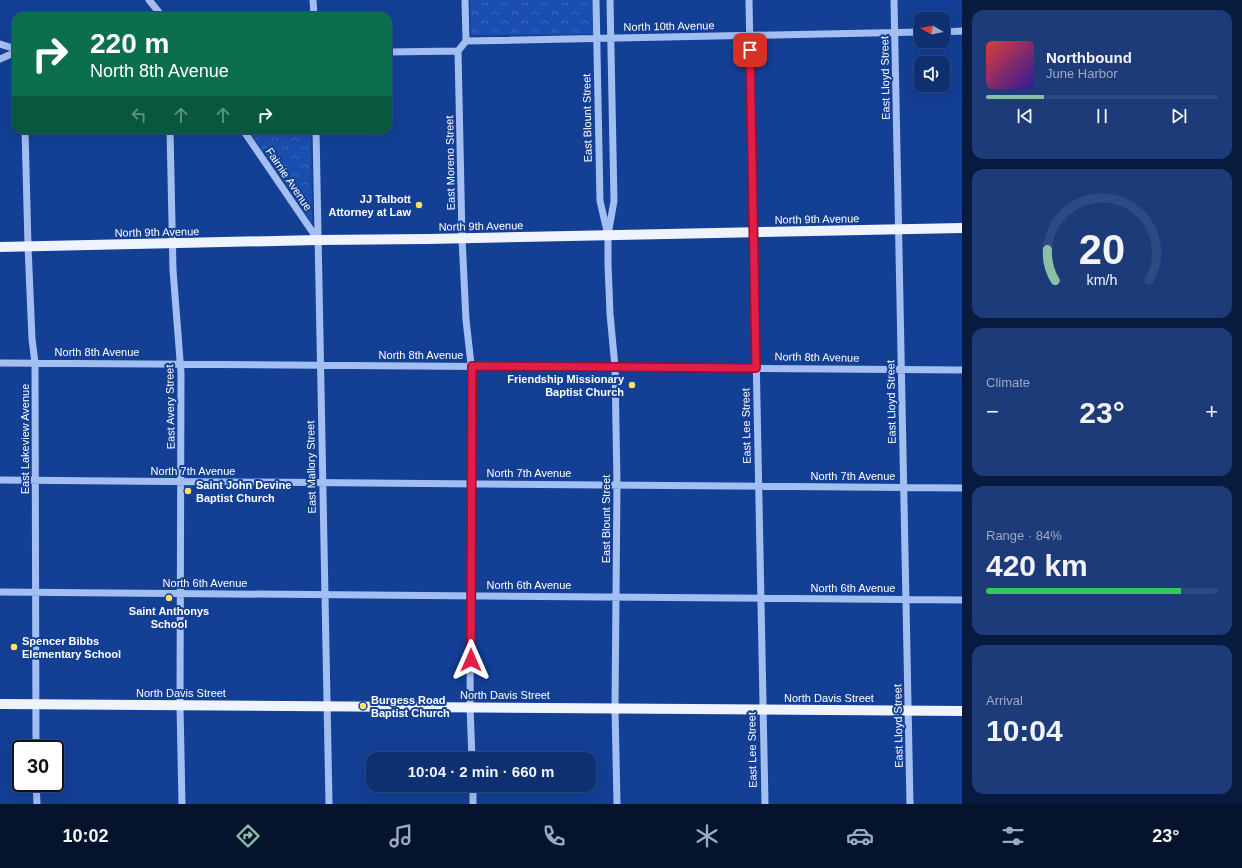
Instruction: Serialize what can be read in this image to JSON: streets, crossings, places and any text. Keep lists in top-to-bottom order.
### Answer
{
  "streets": {
    "main road": ["North 9th Avenue", "North Davis Street"],
    "street": [
      "North 10th Avenue",
      "East Lloyd Street",
      "East Blount Street",
      "East Moreno Street",
      "Fairnie Avenue",
      "North 8th Avenue",
      "East Avery Street",
      "East Lee Street",
      "East Lakeview Avenue",
      "East Mallory Street",
      "North 7th Avenue",
      "North 6th Avenue"
    ]
  },
  "crossings": [
    ["North 10th Avenue", "East Lloyd Street"],
    ["North 10th Avenue", "East Blount Street"],
    ["North 10th Avenue", "East Lee Street"],
    ["East Lloyd Street", "North 9th Avenue"],
    ["East Lloyd Street", "North 8th Avenue"],
    ["East Lloyd Street", "North 7th Avenue"],
    ["East Lloyd Street", "North 6th Avenue"],
    ["East Lloyd Street", "North Davis Street"],
    ["East Blount Street", "North 9th Avenue"],
    ["East Blount Street", "North 8th Avenue"],
    ["East Blount Street", "North 7th Avenue"],
    ["East Blount Street", "North 6th Avenue"],
    ["East Blount Street", "North Davis Street"],
    ["East Moreno Street", "North 9th Avenue"],
    ["East Moreno Street", "North 8th Avenue"],
    ["East Moreno Street", "North 7th Avenue"],
    ["East Moreno Street", "North 6th Avenue"],
    ["East Moreno Street", "North Davis Street"],
    ["Fairnie Avenue", "North 9th Avenue"],
    ["Fairnie Avenue", "East Mallory Street"],
    ["North 9th Avenue", "East Avery Street"],
    ["North 9th Avenue", "East Lee Street"],
    ["North 9th Avenue", "East Lakeview Avenue"],
    ["North 9th Avenue", "East Mallory Street"],
    ["North 8th Avenue", "East Avery Street"],
    ["North 8th Avenue", "East Lee Street"],
    ["North 8th Avenue", "East Lakeview Avenue"],
    ["North 8th Avenue", "East Mallory Street"],
    ["East Avery Street", "North 7th Avenue"],
    ["East Avery Street", "North 6th Avenue"],
    ["East Avery Street", "North Davis Street"],
    ["East Lee Street", "North 7th Avenue"],
    ["East Lee Street", "North 6th Avenue"],
    ["East Lee Street", "North Davis Street"],
    ["East Lakeview Avenue", "North 7th Avenue"],
    ["East Lakeview Avenue", "North 6th Avenue"],
    ["East Lakeview Avenue", "North Davis Street"],
    ["East Mallory Street", "North 7th Avenue"],
    ["East Mallory Street", "North 6th Avenue"],
    ["East Mallory Street", "North Davis Street"]
  ],
  "places": [
    "JJ Talbott Attorney at Law",
    "Friendship Missionary Baptist Church",
    "Saint John Devine Baptist Church",
    "Saint Anthonys School",
    "Spencer Bibbs Elementary School",
    "Burgess Road Baptist Church"
  ],
  "north": "left",
  "page": {
    "turn": ["220 m", "North 8th Avenue"],
    "song": ["Northbound", "June Harbor"],
    "tile": [
      "Climate",
      ["Range · 84%", "420 km"],
      ["Arrival", "10:04"]
    ],
    "heat": ["−", "23°", "+"],
    "limit": "30",
    "trip": "10:04 · 2 min · 660 m",
    "tabs": ["10:02", "23°"],
    "gauge": ["20", "km/h"]
  }
}
